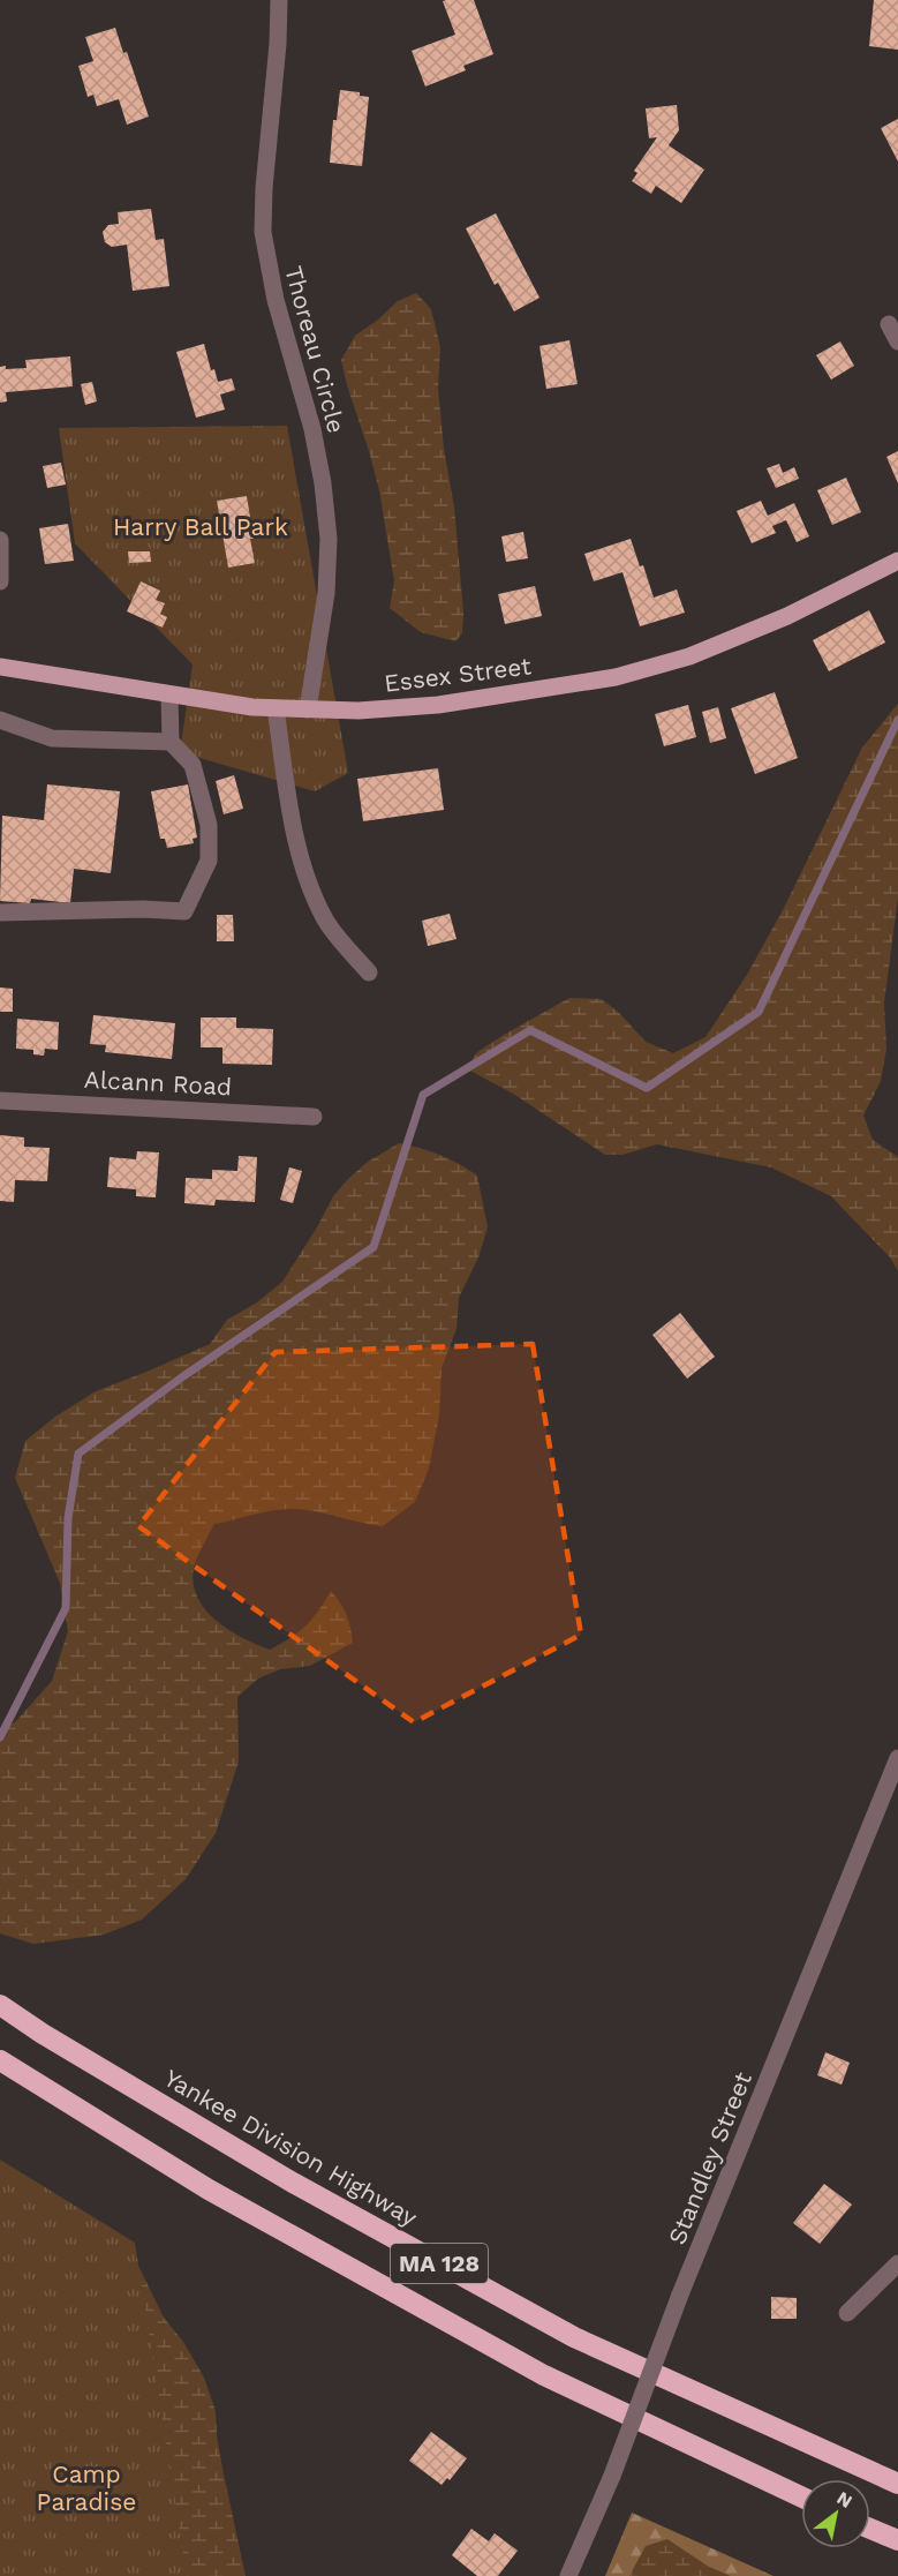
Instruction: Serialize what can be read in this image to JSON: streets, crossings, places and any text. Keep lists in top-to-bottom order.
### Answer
{
  "streets": {
    "highway": ["Yankee Division Highway", "MA 128"],
    "main road": ["Essex Street"],
    "street": ["Thoreau Circle", "Alcann Road", "Standley Street"]
  },
  "crossings": [
    ["Thoreau Circle", "Essex Street"]
  ],
  "parks": ["Harry Ball Park", "Camp Paradise"],
  "north": "top right"
}
